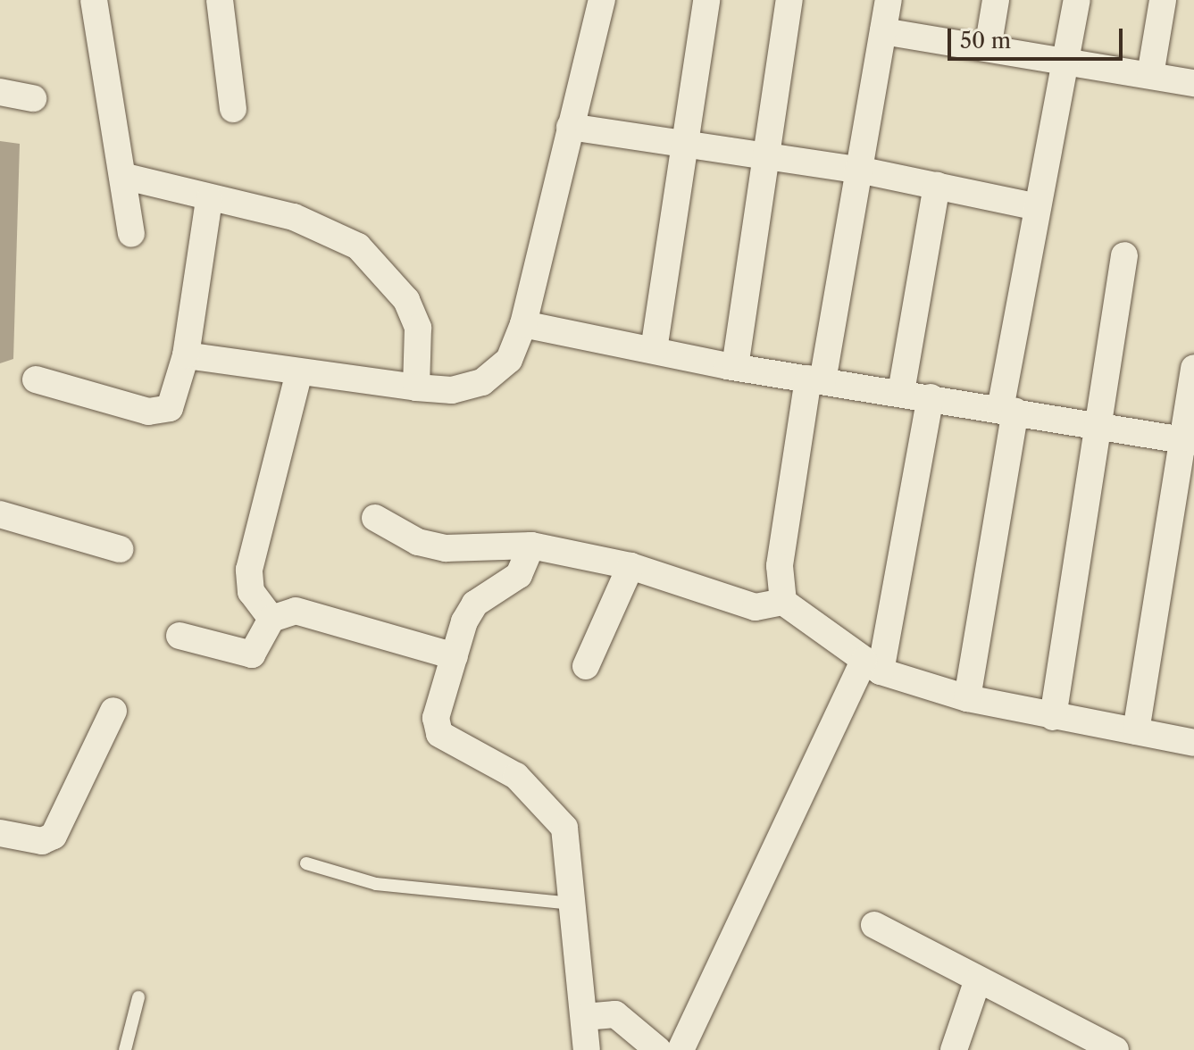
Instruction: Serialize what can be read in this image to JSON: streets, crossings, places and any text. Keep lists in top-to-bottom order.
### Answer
{
  "scale_bar": "50 m"
}
